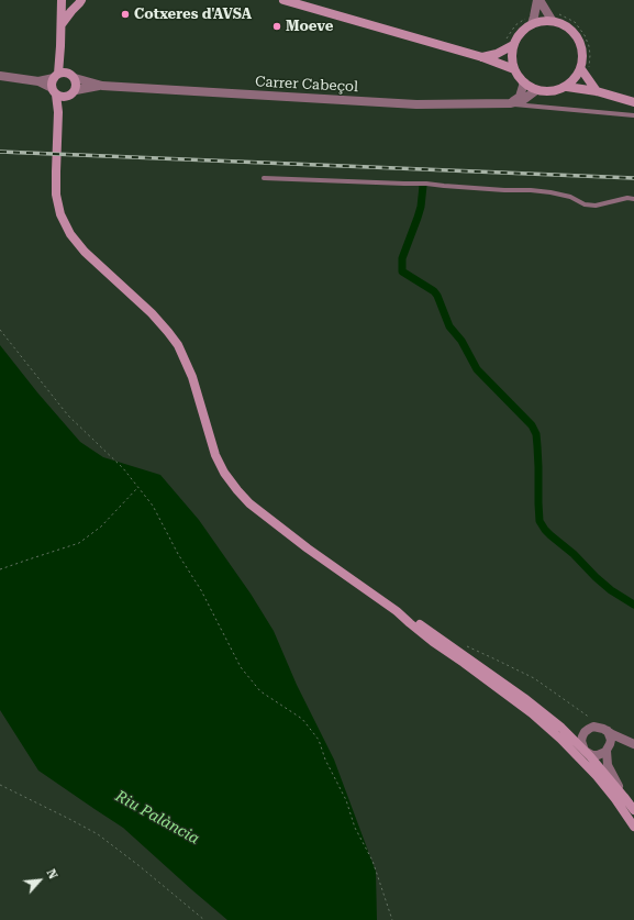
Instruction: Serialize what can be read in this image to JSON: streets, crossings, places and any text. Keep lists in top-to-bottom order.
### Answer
{
  "streets": {
    "street": ["Carrer Cabeçol"]
  },
  "water": ["Riu Palància"],
  "places": ["Cotxeres d'AVSA", "Moeve"],
  "north": "top right"
}
